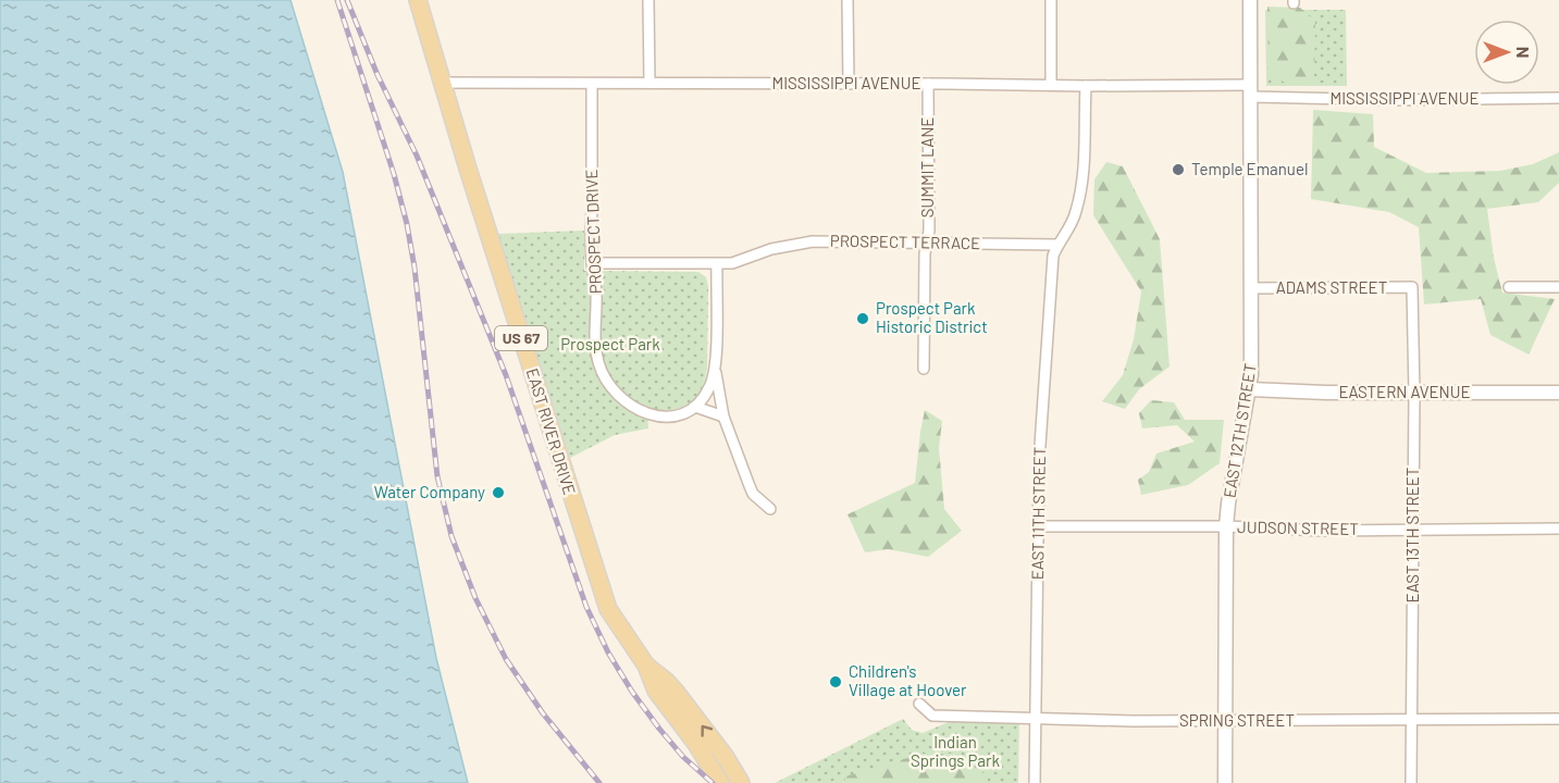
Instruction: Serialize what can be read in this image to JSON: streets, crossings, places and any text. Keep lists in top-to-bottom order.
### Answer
{
  "streets": {
    "main road": ["US 67", "EAST RIVER DRIVE"],
    "street": [
      "MISSISSIPPI AVENUE",
      "SUMMIT LANE",
      "PROSPECT DRIVE",
      "PROSPECT TERRACE",
      "ADAMS STREET",
      "EASTERN AVENUE",
      "EAST 12TH STREET",
      "EAST 11TH STREET",
      "JUDSON STREET",
      "EAST 13TH STREET",
      "SPRING STREET"
    ]
  },
  "crossings": [
    ["MISSISSIPPI AVENUE", "SUMMIT LANE"],
    ["MISSISSIPPI AVENUE", "PROSPECT DRIVE"],
    ["MISSISSIPPI AVENUE", "EAST 12TH STREET"],
    ["MISSISSIPPI AVENUE", "EAST RIVER DRIVE"],
    ["SUMMIT LANE", "PROSPECT TERRACE"],
    ["PROSPECT DRIVE", "PROSPECT TERRACE"],
    ["PROSPECT TERRACE", "EAST 11TH STREET"],
    ["ADAMS STREET", "EAST 12TH STREET"],
    ["ADAMS STREET", "EAST 13TH STREET"],
    ["EASTERN AVENUE", "EAST 12TH STREET"],
    ["EASTERN AVENUE", "EAST 13TH STREET"],
    ["EAST 12TH STREET", "JUDSON STREET"],
    ["EAST 12TH STREET", "SPRING STREET"],
    ["EAST 11TH STREET", "JUDSON STREET"],
    ["EAST 11TH STREET", "SPRING STREET"],
    ["JUDSON STREET", "EAST 13TH STREET"],
    ["EAST 13TH STREET", "SPRING STREET"]
  ],
  "parks": ["Prospect Park", "Indian Springs Park"],
  "places": [
    "Temple Emanuel",
    "Prospect Park Historic District",
    "Water Company",
    "Children's Village at Hoover"
  ],
  "north": "right"
}
